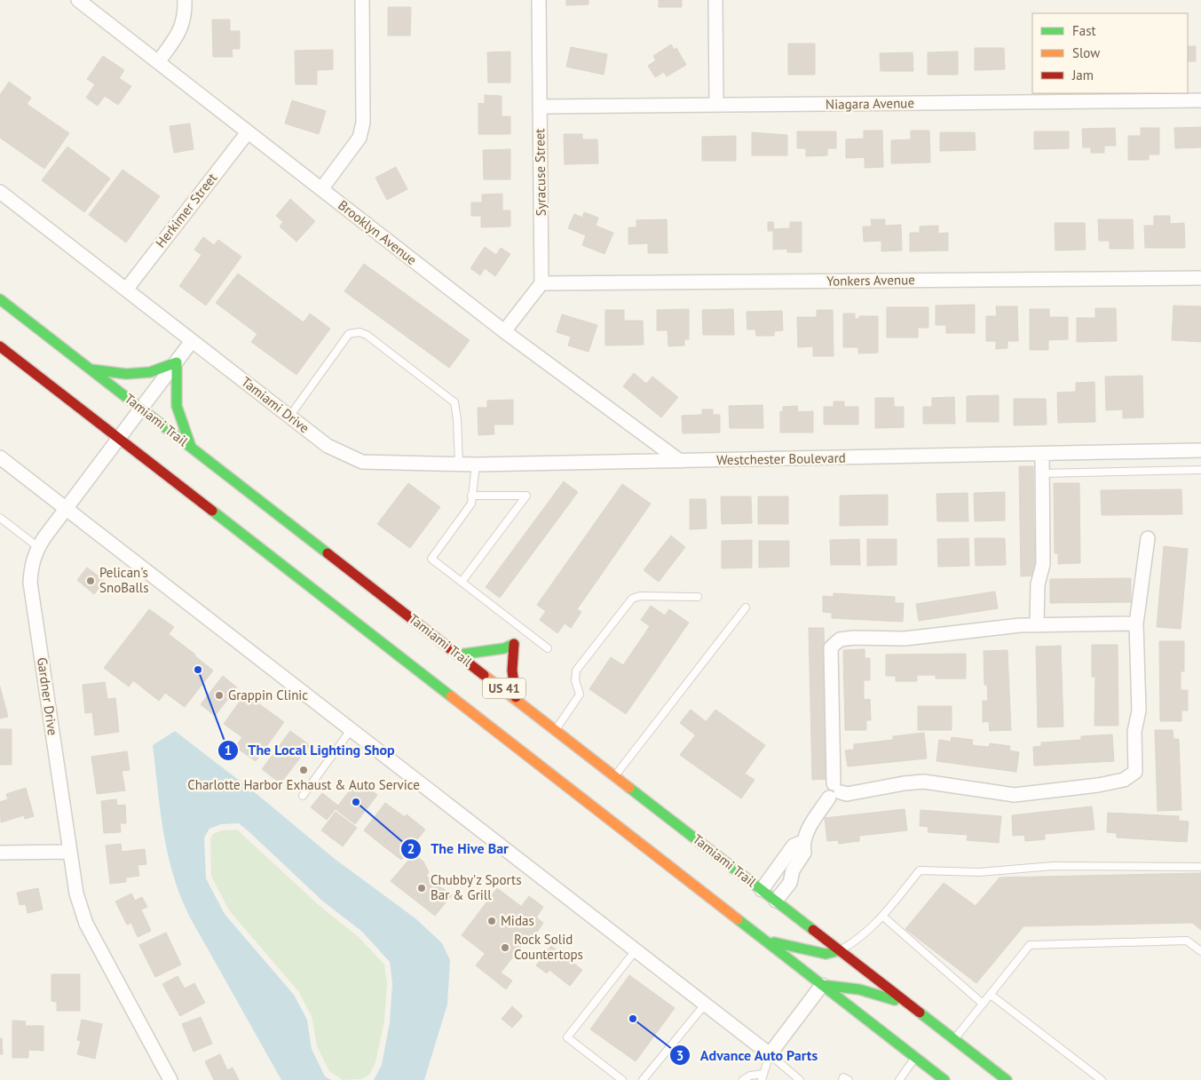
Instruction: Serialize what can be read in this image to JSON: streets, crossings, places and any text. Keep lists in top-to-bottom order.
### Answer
{
  "streets": {
    "main road": ["Tamiami Trail", "US 41"],
    "street": [
      "Niagara Avenue",
      "Syracuse Street",
      "Herkimer Street",
      "Brooklyn Avenue",
      "Yonkers Avenue",
      "Tamiami Drive",
      "Westchester Boulevard",
      "Gardner Drive"
    ]
  },
  "crossings": [
    ["Niagara Avenue", "Syracuse Street"],
    ["Syracuse Street", "Yonkers Avenue"],
    ["Herkimer Street", "Brooklyn Avenue"],
    ["Brooklyn Avenue", "Westchester Boulevard"],
    ["Tamiami Drive", "Westchester Boulevard"],
    ["Tamiami Drive", "Gardner Drive"],
    ["Tamiami Trail", "Gardner Drive"],
    ["US 41", "Gardner Drive"]
  ],
  "places": [
    "Pelican's SnoBalls",
    "The Local Lighting Shop",
    "Grappin Clinic",
    "Charlotte Harbor Exhaust & Auto Service",
    "The Hive Bar",
    "Chubby'z Sports Bar & Grill",
    "Midas",
    "Rock Solid Countertops",
    "Advance Auto Parts"
  ],
  "legend": ["Fast", "Slow", "Jam"]
}
